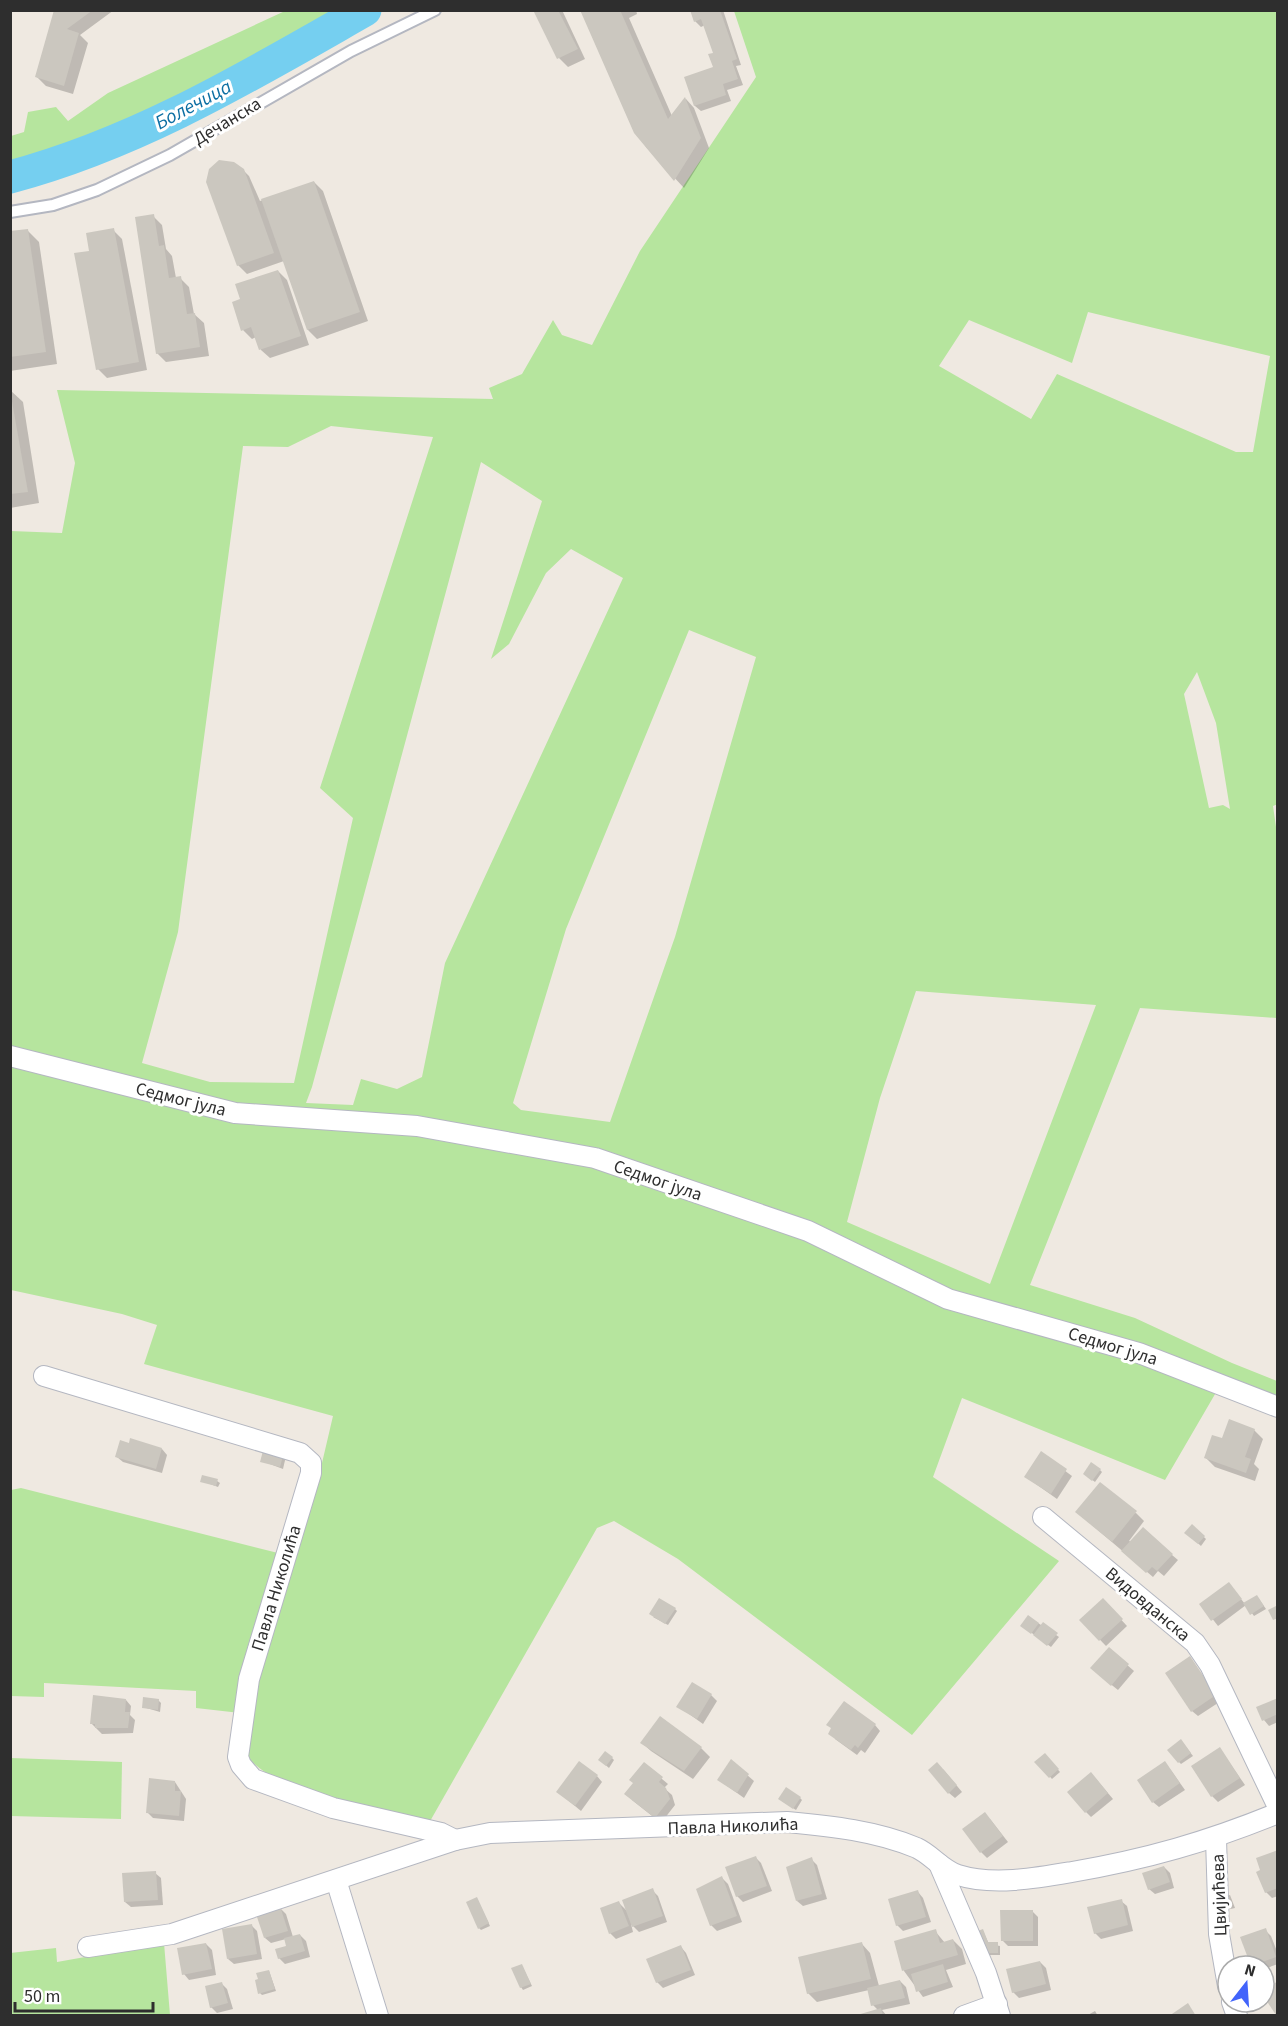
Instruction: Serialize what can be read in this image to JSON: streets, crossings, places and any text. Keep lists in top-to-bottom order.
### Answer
{
  "streets": {
    "street": [
      "Седмог јула",
      "Павла Николића",
      "Видовданска",
      "Цвијићева"
    ],
    "lane": ["Дечанска"]
  },
  "crossings": [
    ["Павла Николића", "Цвијићева"]
  ],
  "water": ["Болечица"],
  "scale_bar": "50 m",
  "north": "top"
}
